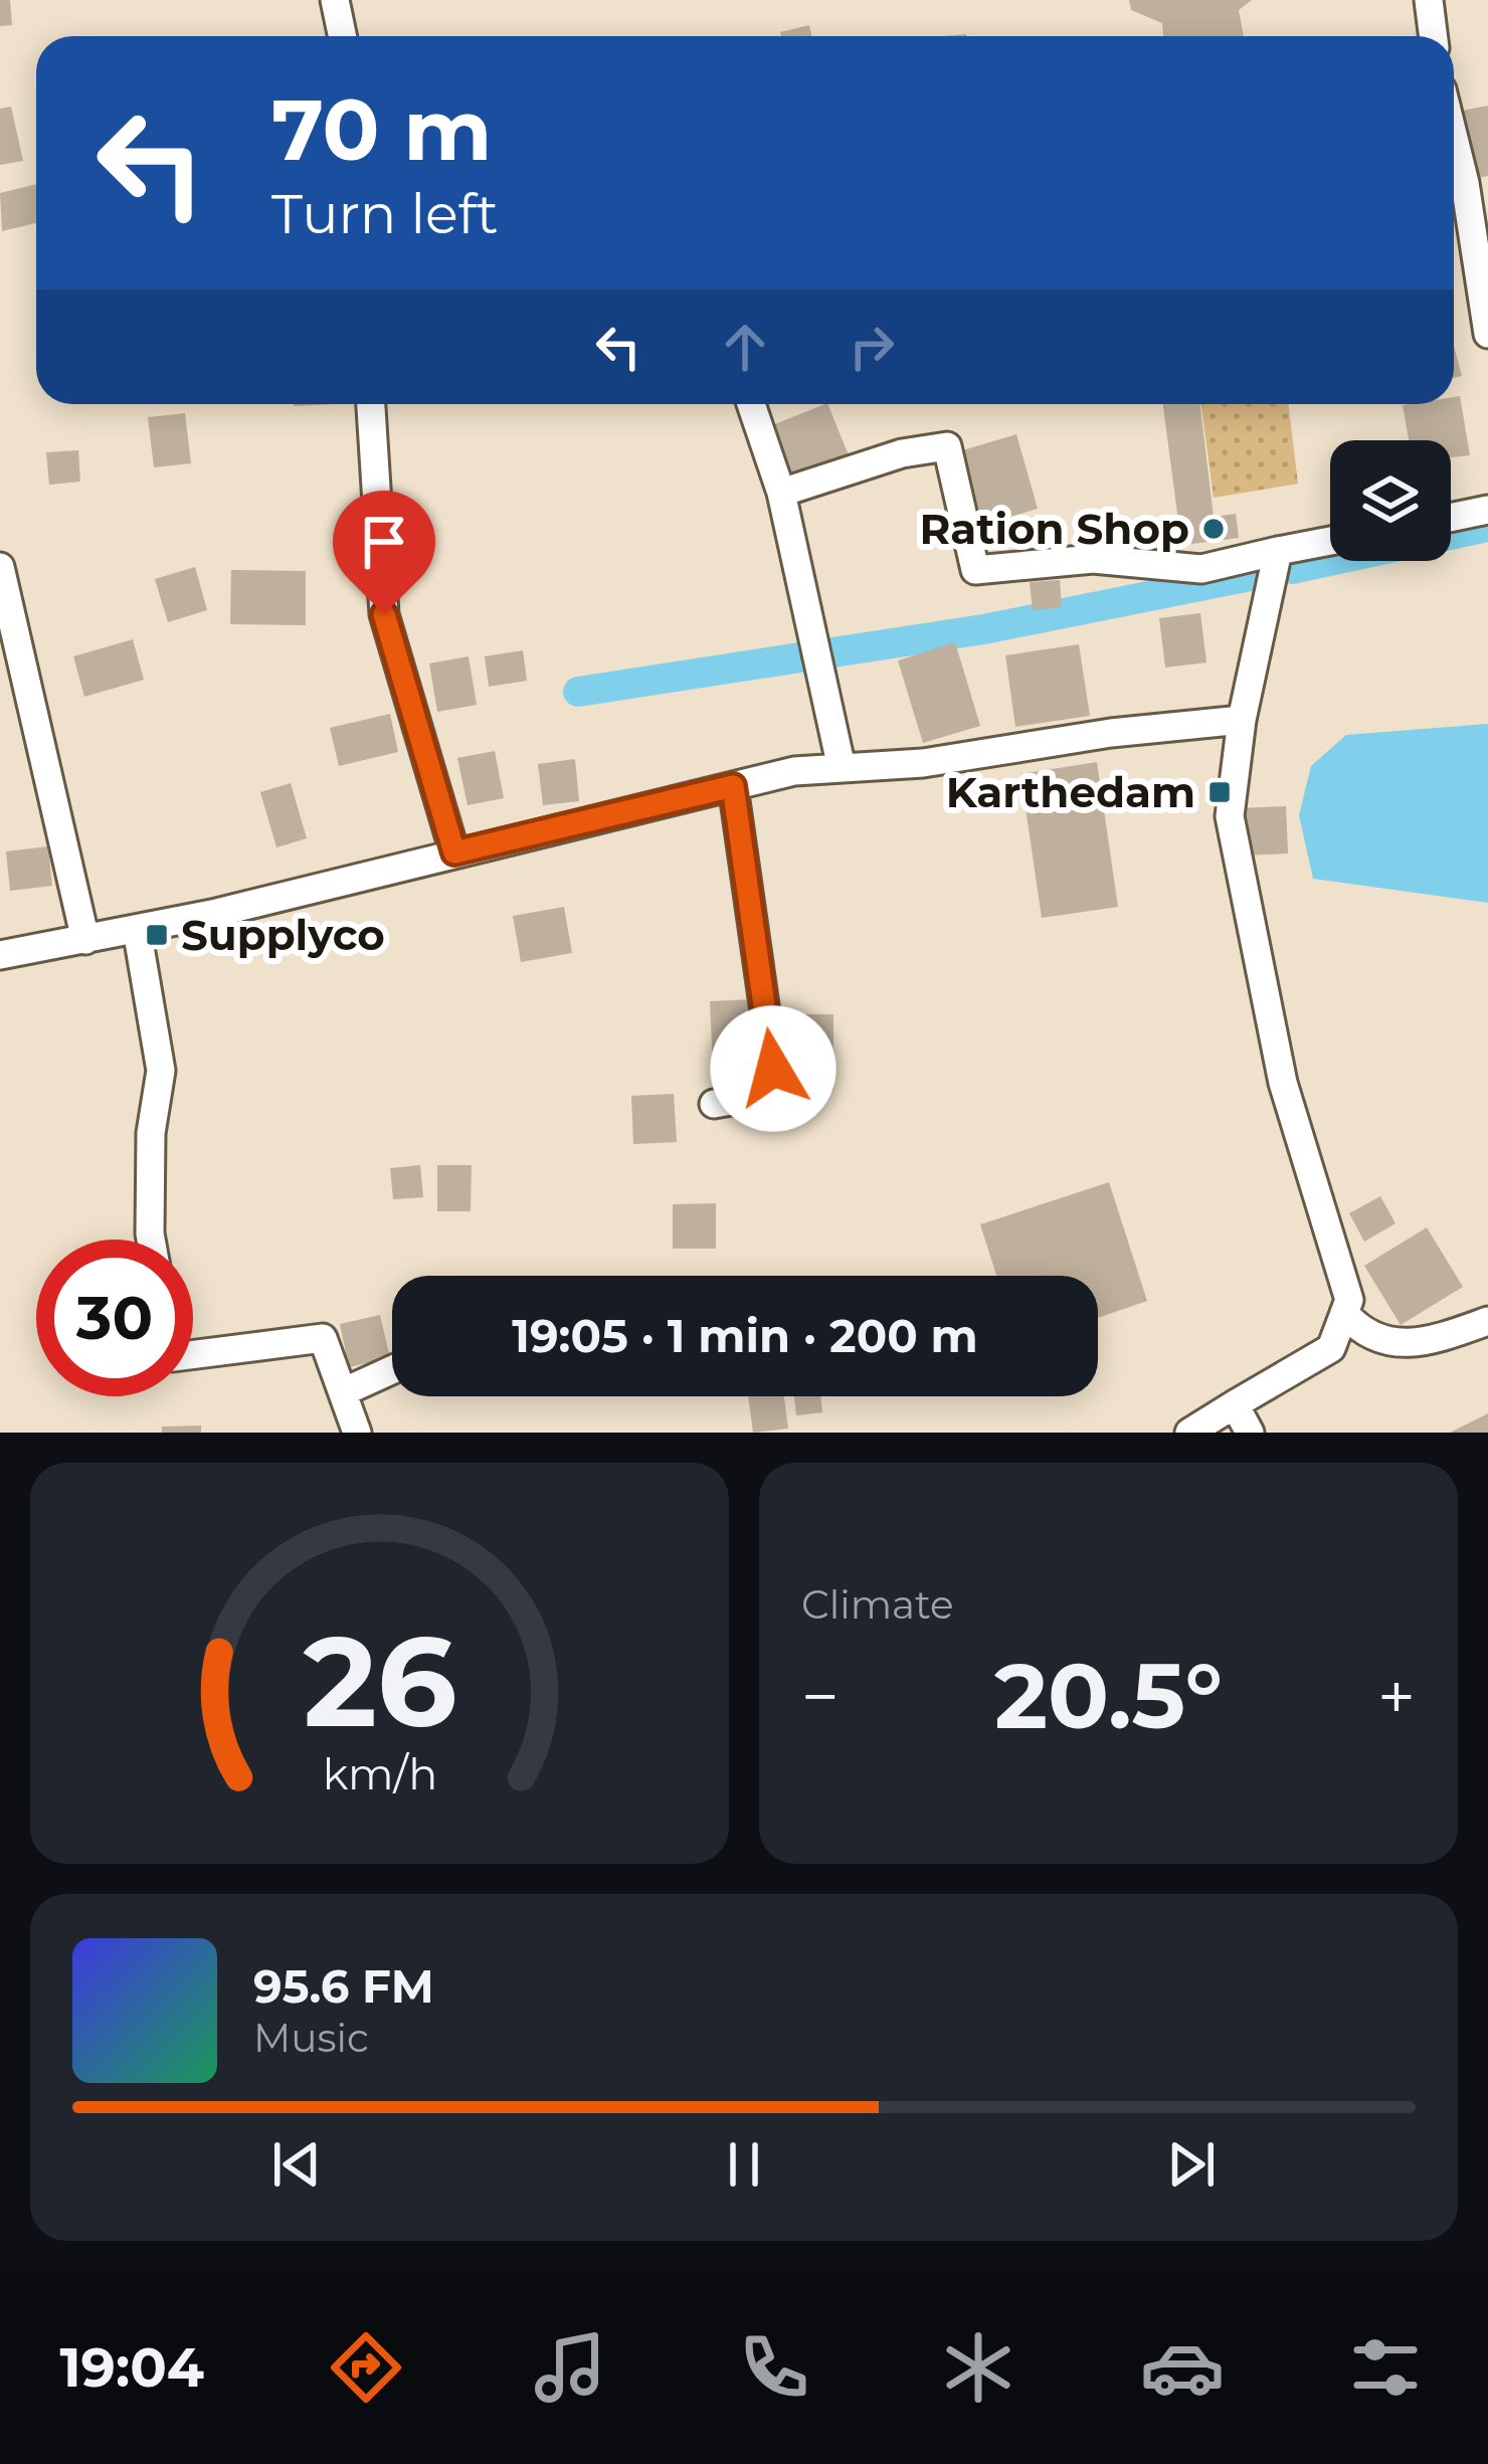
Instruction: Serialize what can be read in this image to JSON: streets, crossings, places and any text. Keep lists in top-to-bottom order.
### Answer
{
  "places": {
    "other": ["Ration Shop"],
    "transit": ["Karthedam", "Supplyco"]
  },
  "page": {
    "turn": ["70 m", "Turn left"],
    "limit": "30",
    "trip": "19:05 · 1 min · 200 m",
    "tile": "Climate",
    "heat": ["−", "20.5°", "+"],
    "song": ["95.6 FM", "Music"],
    "tabs": "19:04",
    "gauge": ["26", "km/h"]
  }
}
